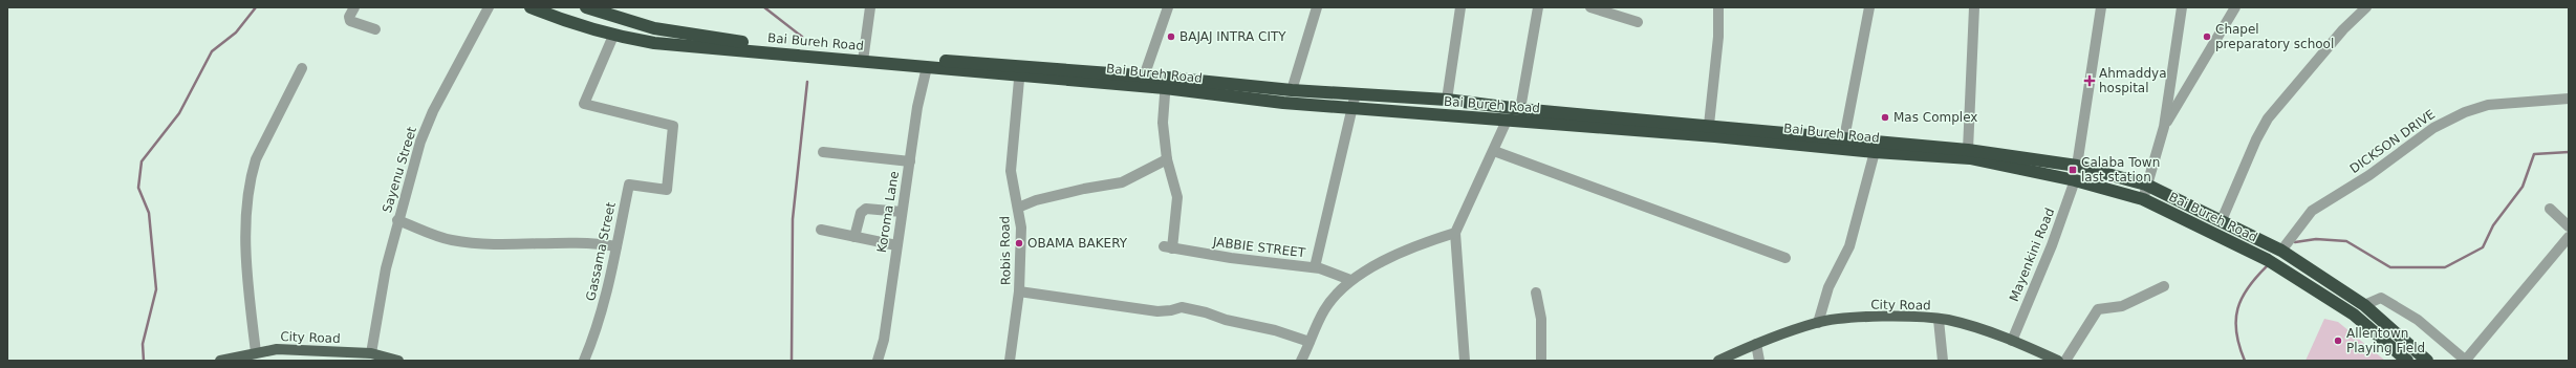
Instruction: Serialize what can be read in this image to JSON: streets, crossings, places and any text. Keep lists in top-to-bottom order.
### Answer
{
  "streets": {
    "highway": ["Bai Bureh Road"],
    "main road": ["City Road"],
    "street": [
      "DICKSON DRIVE",
      "Sayenu Street",
      "Koroma Lane",
      "JABBIE STREET",
      "Robis Road",
      "Gassama Street",
      "Mayenkini Road"
    ]
  },
  "crossings": [
    ["Bai Bureh Road", "DICKSON DRIVE"],
    ["Bai Bureh Road", "Koroma Lane"],
    ["Bai Bureh Road", "Robis Road"],
    ["Bai Bureh Road", "Gassama Street"],
    ["Bai Bureh Road", "Mayenkini Road"],
    ["Sayenu Street", "City Road"],
    ["Mayenkini Road", "City Road"]
  ],
  "places": {
    "other": [
      "BAJAJ INTRA CITY",
      "Chapel preparatory school",
      "Mas Complex",
      "OBAMA BAKERY",
      "Allentown Playing Field"
    ],
    "health": ["Ahmaddya hospital"],
    "transit": ["Calaba Town last station"]
  }
}
